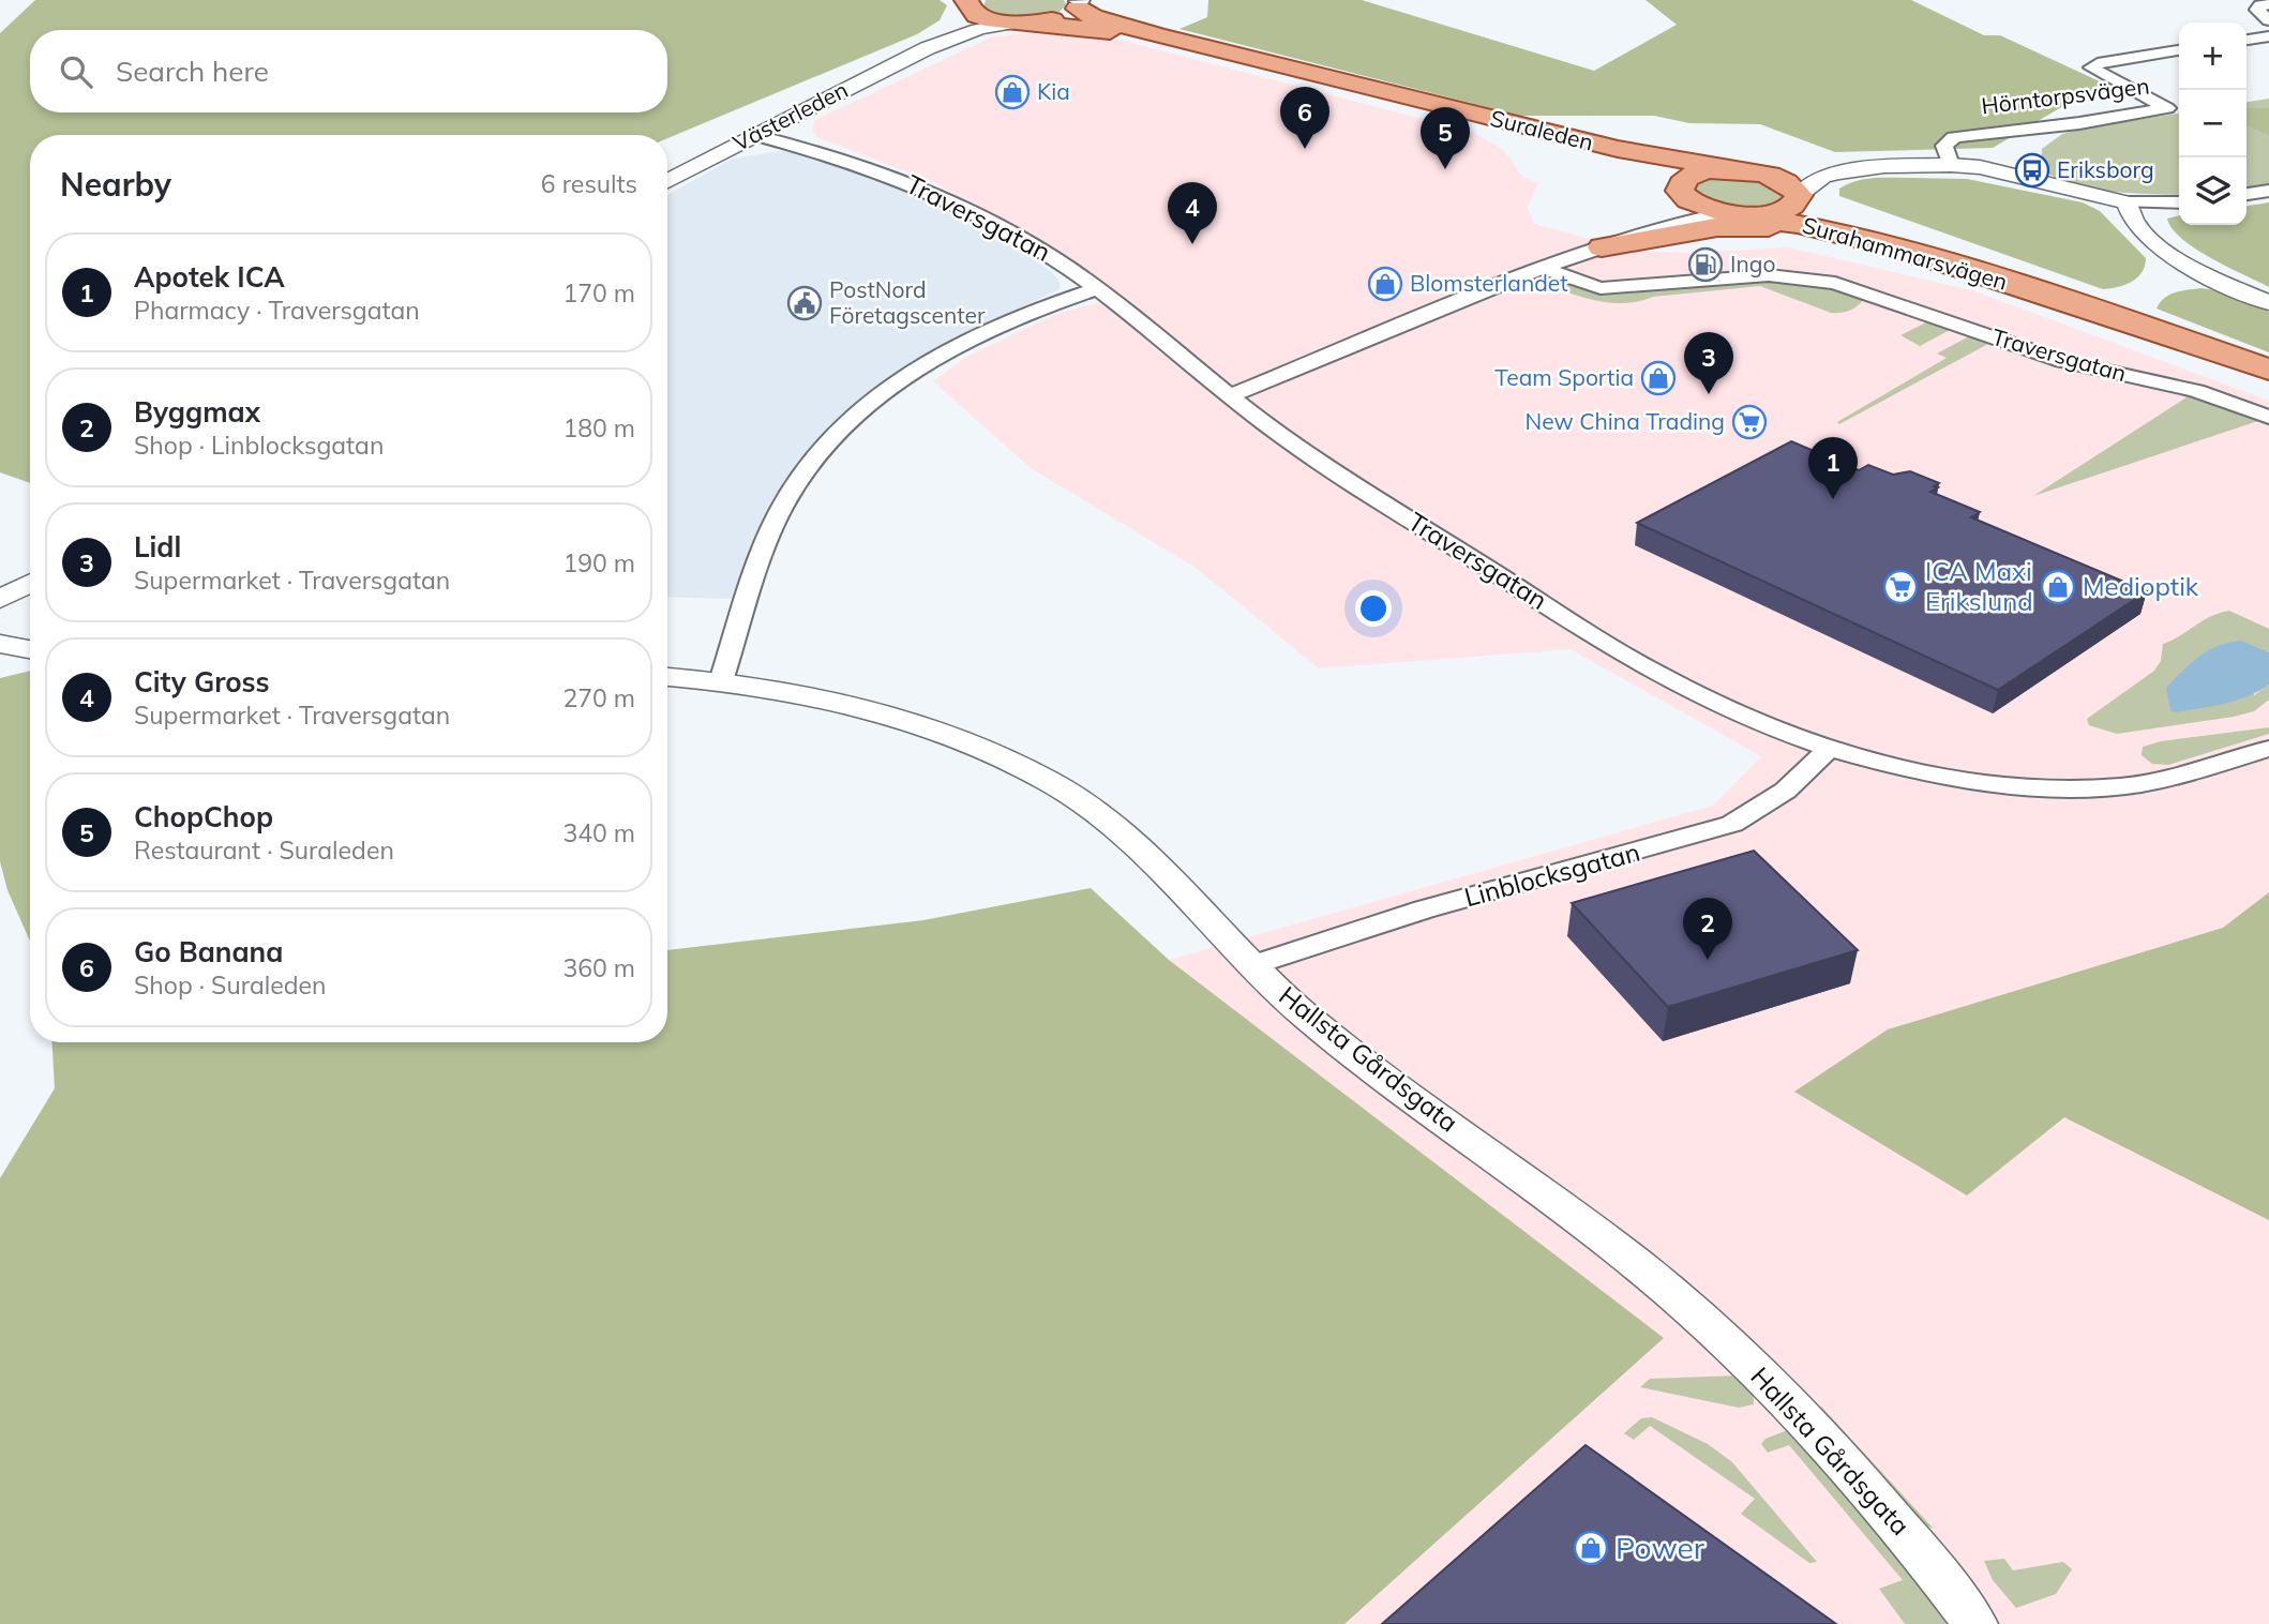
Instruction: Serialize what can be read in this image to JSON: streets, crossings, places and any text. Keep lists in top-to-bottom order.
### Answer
{
  "streets": {
    "main road": ["Suraleden", "Surahammarsvägen"],
    "street": [
      "Hörntorpsvägen",
      "Västerleden",
      "Traversgatan",
      "Linblocksgatan",
      "Hallsta Gårdsgata"
    ]
  },
  "crossings": [
    ["Västerleden", "Suraleden"],
    ["Västerleden", "Traversgatan"],
    ["Suraleden", "Surahammarsvägen"],
    ["Traversgatan", "Linblocksgatan"],
    ["Linblocksgatan", "Hallsta Gårdsgata"]
  ],
  "places": {
    "shop": [
      "Kia",
      "Blomsterlandet",
      "Team Sportia",
      "Medioptik",
      "Power"
    ],
    "bus stop": ["Eriksborg"],
    "fuel station": ["Ingo"],
    "public building": ["PostNord Företagscenter"],
    "supermarket": ["New China Trading", "ICA Maxi Erikslund"]
  },
  "page": {
    "map_buttons": ["+", "−"],
    "search": "Search here",
    "pins": [
      "6",
      "5",
      "4",
      "3",
      "1",
      "2"
    ],
    "heading": ["Nearby", "6 results"],
    "list": [
      {
        "mark": "1",
        "name": "Apotek ICA",
        "note": "Pharmacy · Traversgatan",
        "value": "170 m"
      },
      {
        "mark": "2",
        "name": "Byggmax",
        "note": "Shop · Linblocksgatan",
        "value": "180 m"
      },
      {
        "mark": "3",
        "name": "Lidl",
        "note": "Supermarket · Traversgatan",
        "value": "190 m"
      },
      {
        "mark": "4",
        "name": "City Gross",
        "note": "Supermarket · Traversgatan",
        "value": "270 m"
      },
      {
        "mark": "5",
        "name": "ChopChop",
        "note": "Restaurant · Suraleden",
        "value": "340 m"
      },
      {
        "mark": "6",
        "name": "Go Banana",
        "note": "Shop · Suraleden",
        "value": "360 m"
      }
    ]
  }
}
